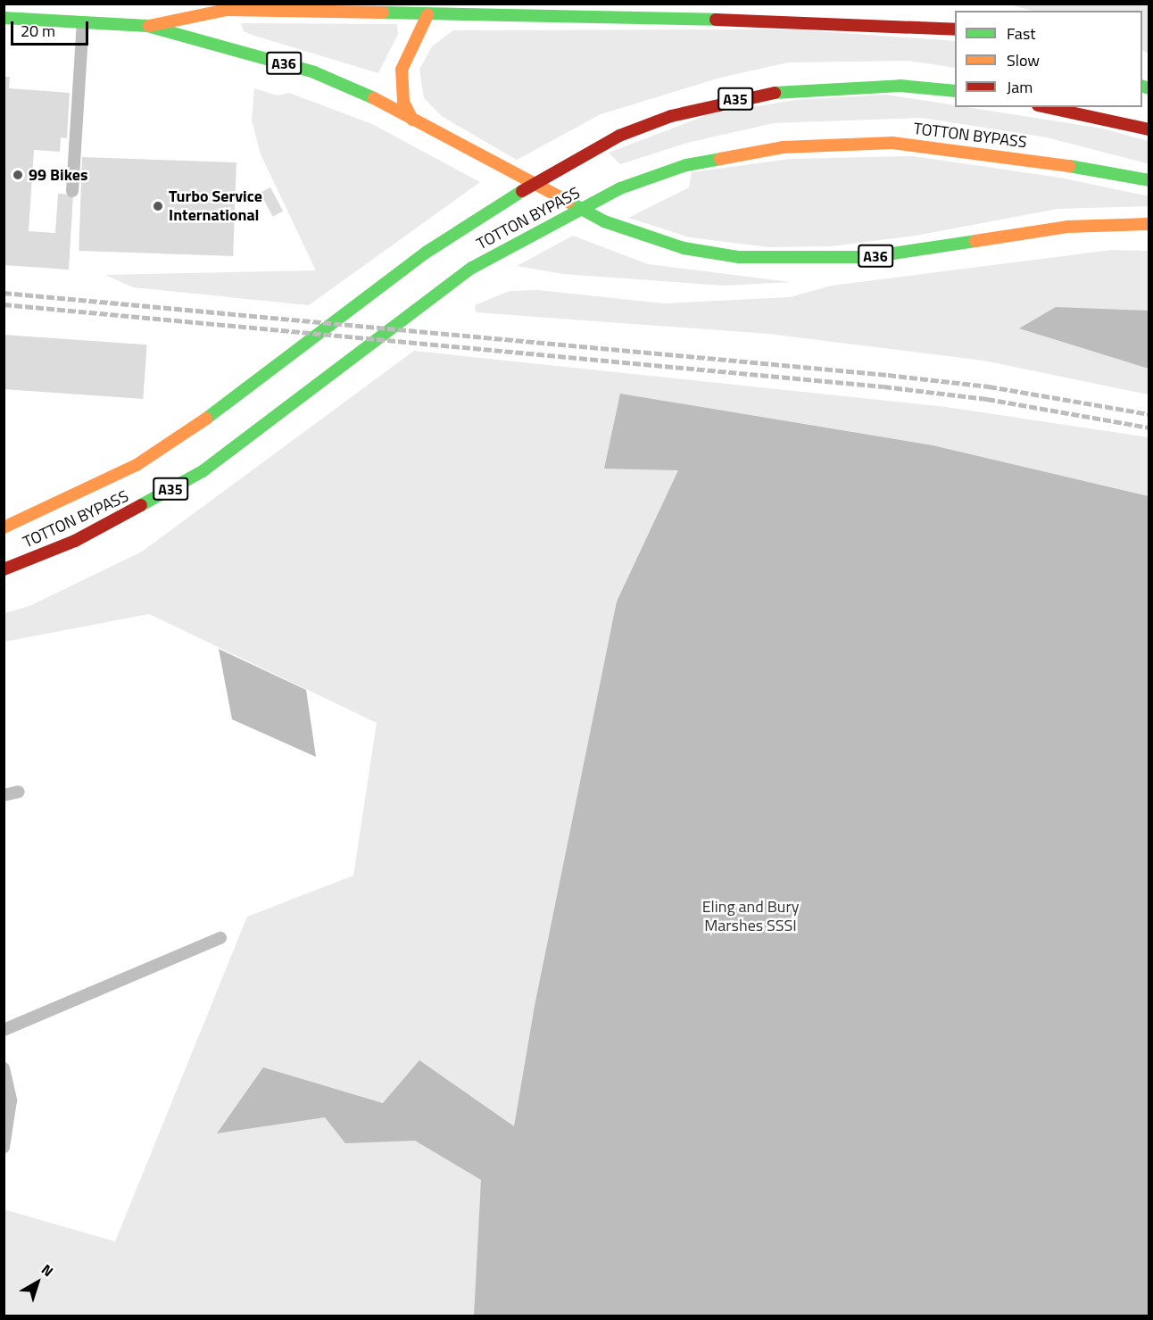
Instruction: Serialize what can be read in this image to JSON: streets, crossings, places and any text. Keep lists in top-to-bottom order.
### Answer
{
  "streets": {
    "main road": ["A36", "A35", "TOTTON BYPASS"]
  },
  "parks": ["Eling and Bury Marshes SSSI"],
  "places": ["99 Bikes", "Turbo Service International"],
  "legend": ["Fast", "Slow", "Jam"],
  "scale_bar": "20 m",
  "north": "top right"
}
